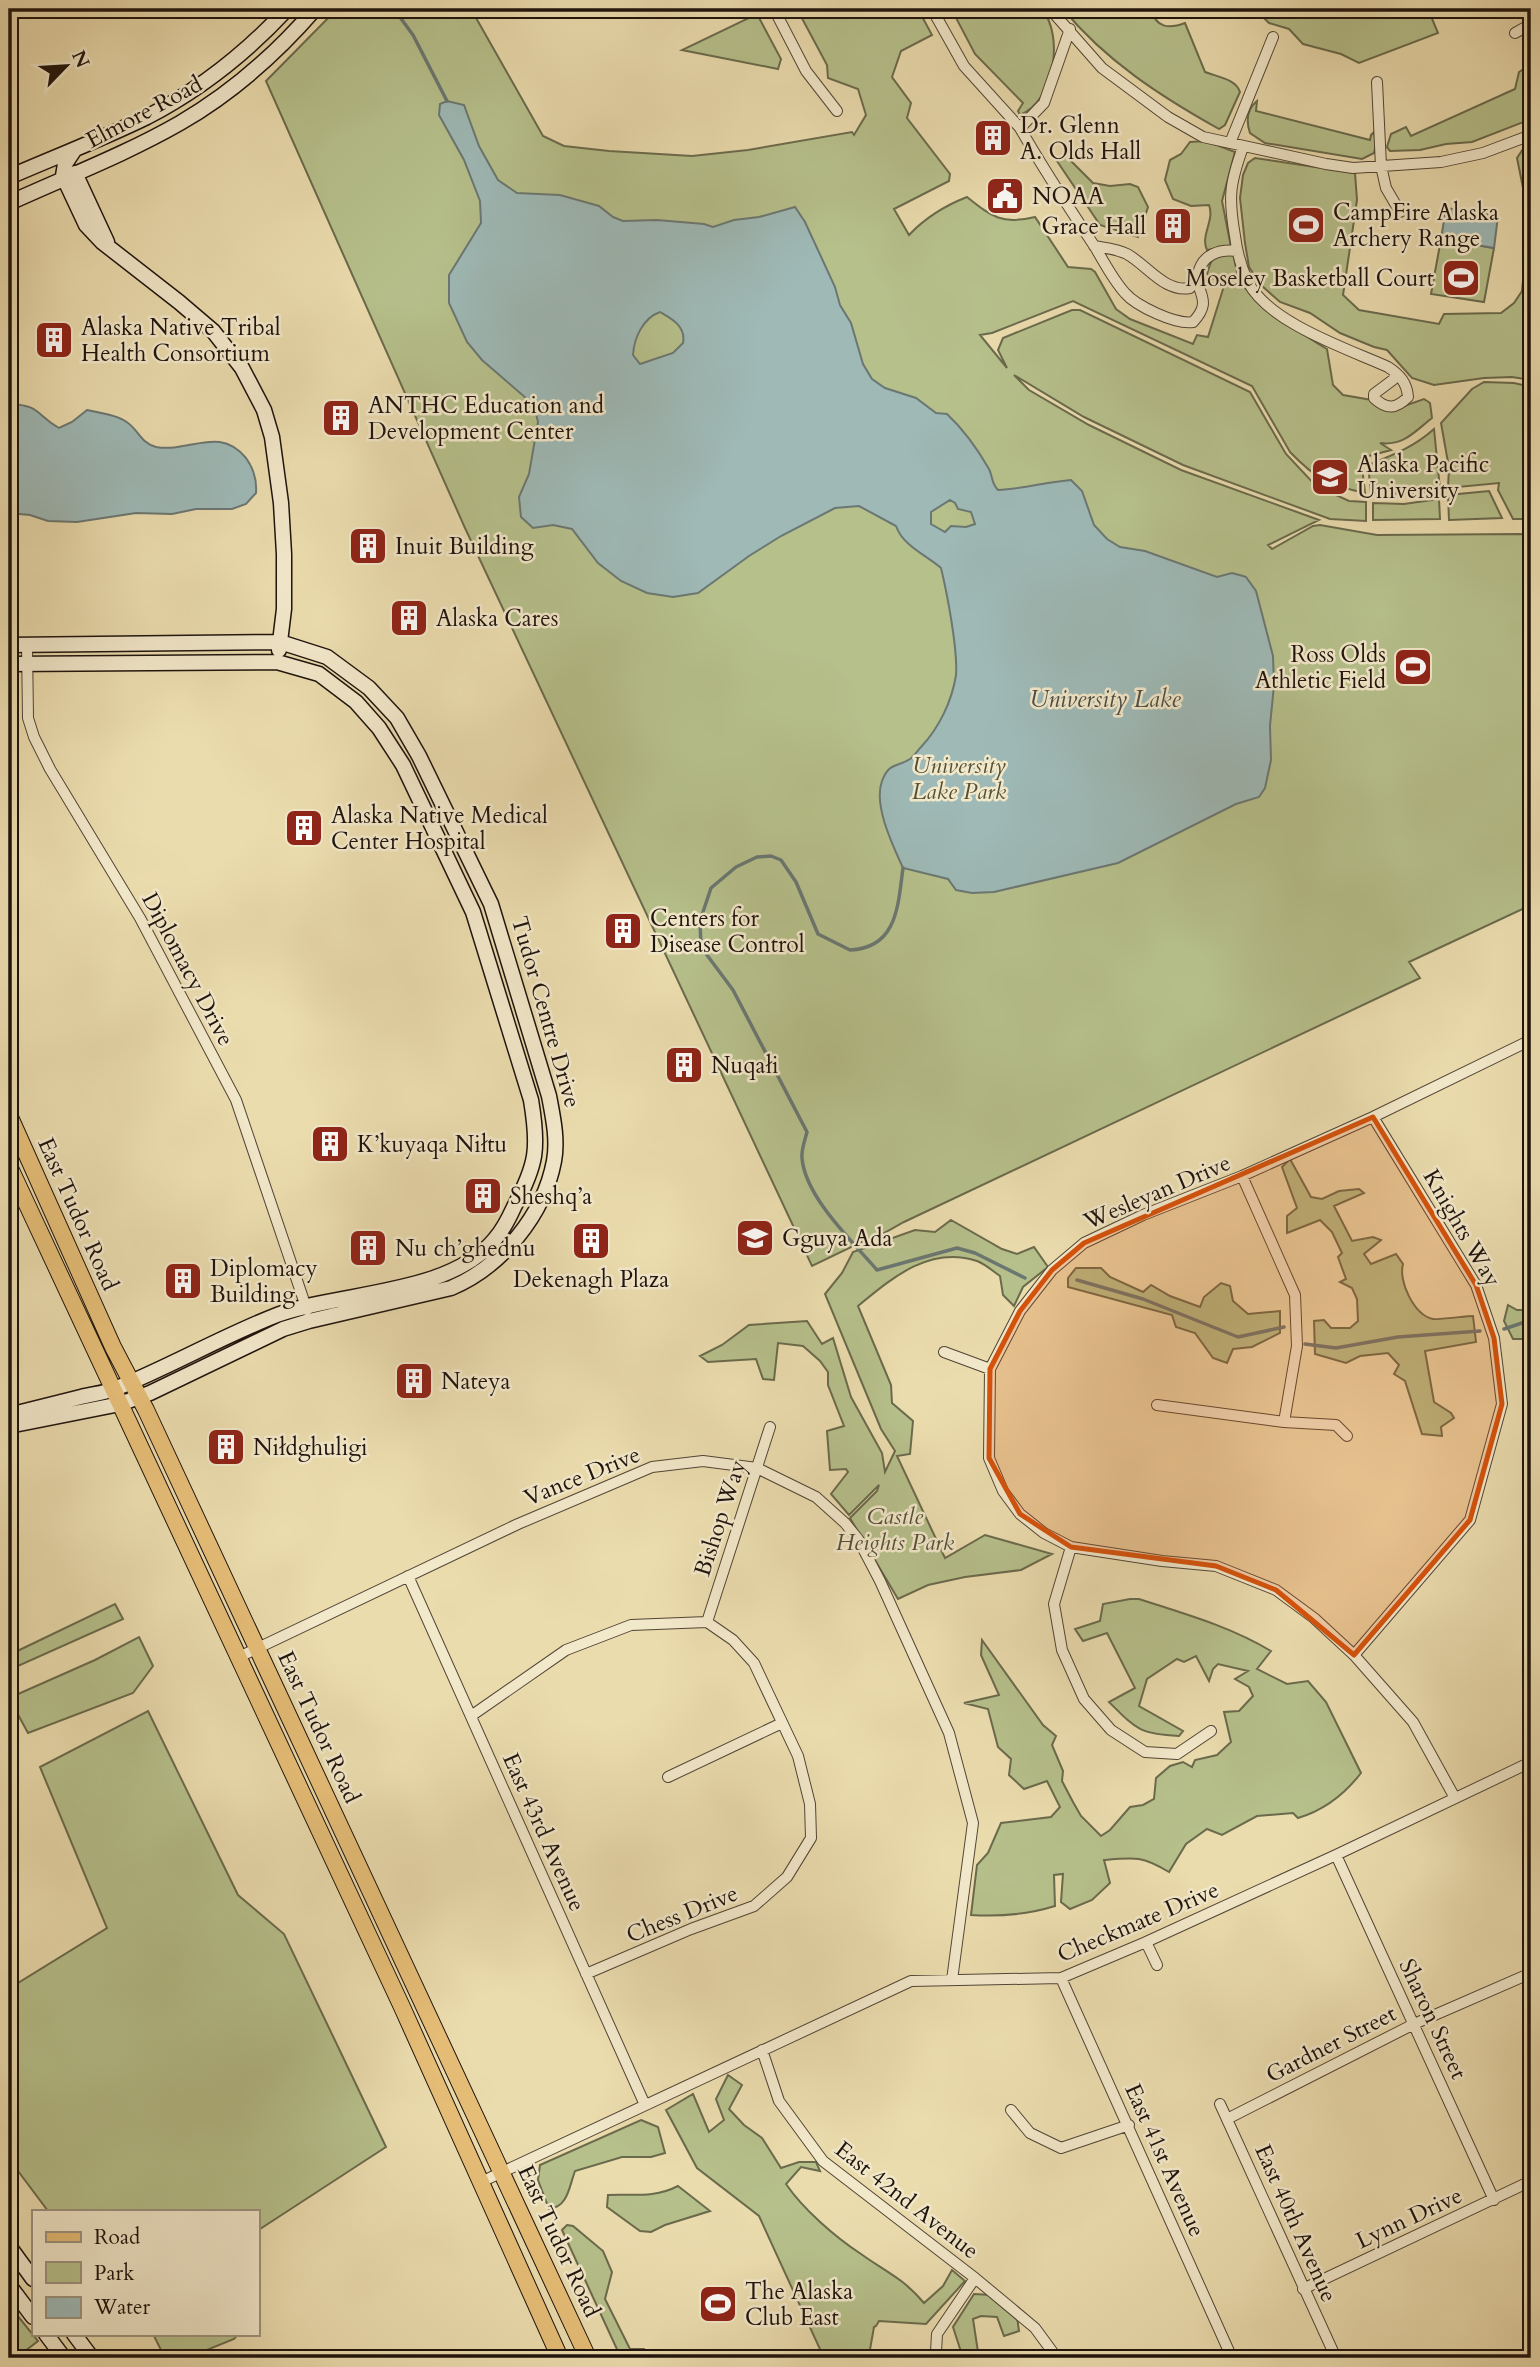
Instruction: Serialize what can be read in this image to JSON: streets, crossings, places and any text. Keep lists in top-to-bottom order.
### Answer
{
  "streets": {
    "main road": ["East Tudor Road"],
    "street": [
      "Elmore Road",
      "Diplomacy Drive",
      "Tudor Centre Drive",
      "Wesleyan Drive",
      "Knights Way",
      "Vance Drive",
      "Bishop Way",
      "East 43rd Avenue",
      "Chess Drive",
      "Checkmate Drive",
      "Sharon Street",
      "Gardner Street",
      "East 41st Avenue",
      "East 42nd Avenue",
      "Lynn Drive",
      "East 40th Avenue"
    ]
  },
  "crossings": [
    ["Diplomacy Drive", "Tudor Centre Drive"],
    ["Tudor Centre Drive", "East Tudor Road"],
    ["Wesleyan Drive", "Knights Way"],
    ["Wesleyan Drive", "Checkmate Drive"],
    ["East Tudor Road", "Vance Drive"],
    ["East Tudor Road", "Checkmate Drive"],
    ["Vance Drive", "Bishop Way"],
    ["Vance Drive", "East 43rd Avenue"],
    ["Vance Drive", "Checkmate Drive"],
    ["Bishop Way", "Chess Drive"],
    ["East 43rd Avenue", "Chess Drive"],
    ["East 43rd Avenue", "Checkmate Drive"],
    ["Checkmate Drive", "Sharon Street"],
    ["Checkmate Drive", "East 41st Avenue"],
    ["Checkmate Drive", "East 42nd Avenue"],
    ["Sharon Street", "Gardner Street"],
    ["Sharon Street", "Lynn Drive"],
    ["Gardner Street", "East 40th Avenue"],
    ["Lynn Drive", "East 40th Avenue"]
  ],
  "water": ["University Lake"],
  "parks": ["University Lake Park", "Castle Heights Park"],
  "places": {
    "building": [
      "Dr. Glenn A. Olds Hall",
      "Grace Hall",
      "Alaska Native Tribal Health Consortium",
      "ANTHC Education and Development Center",
      "Inuit Building",
      "Alaska Cares",
      "Alaska Native Medical Center Hospital",
      "Centers for Disease Control",
      "Nuqałi",
      "K’kuyaqa Niłtu",
      "Sheshq’a",
      "Dekenagh Plaza",
      "Nu ch’ghednu",
      "Diplomacy Building",
      "Nateya",
      "Niłdghuligi"
    ],
    "public building": ["NOAA"],
    "sports": [
      "CampFire Alaska Archery Range",
      "Moseley Basketball Court",
      "Ross Olds Athletic Field",
      "The Alaska Club East"
    ],
    "school or university": ["Alaska Pacific University", "Gguya Ada"]
  },
  "legend": ["Road", "Park", "Water"],
  "north": "top right"
}
